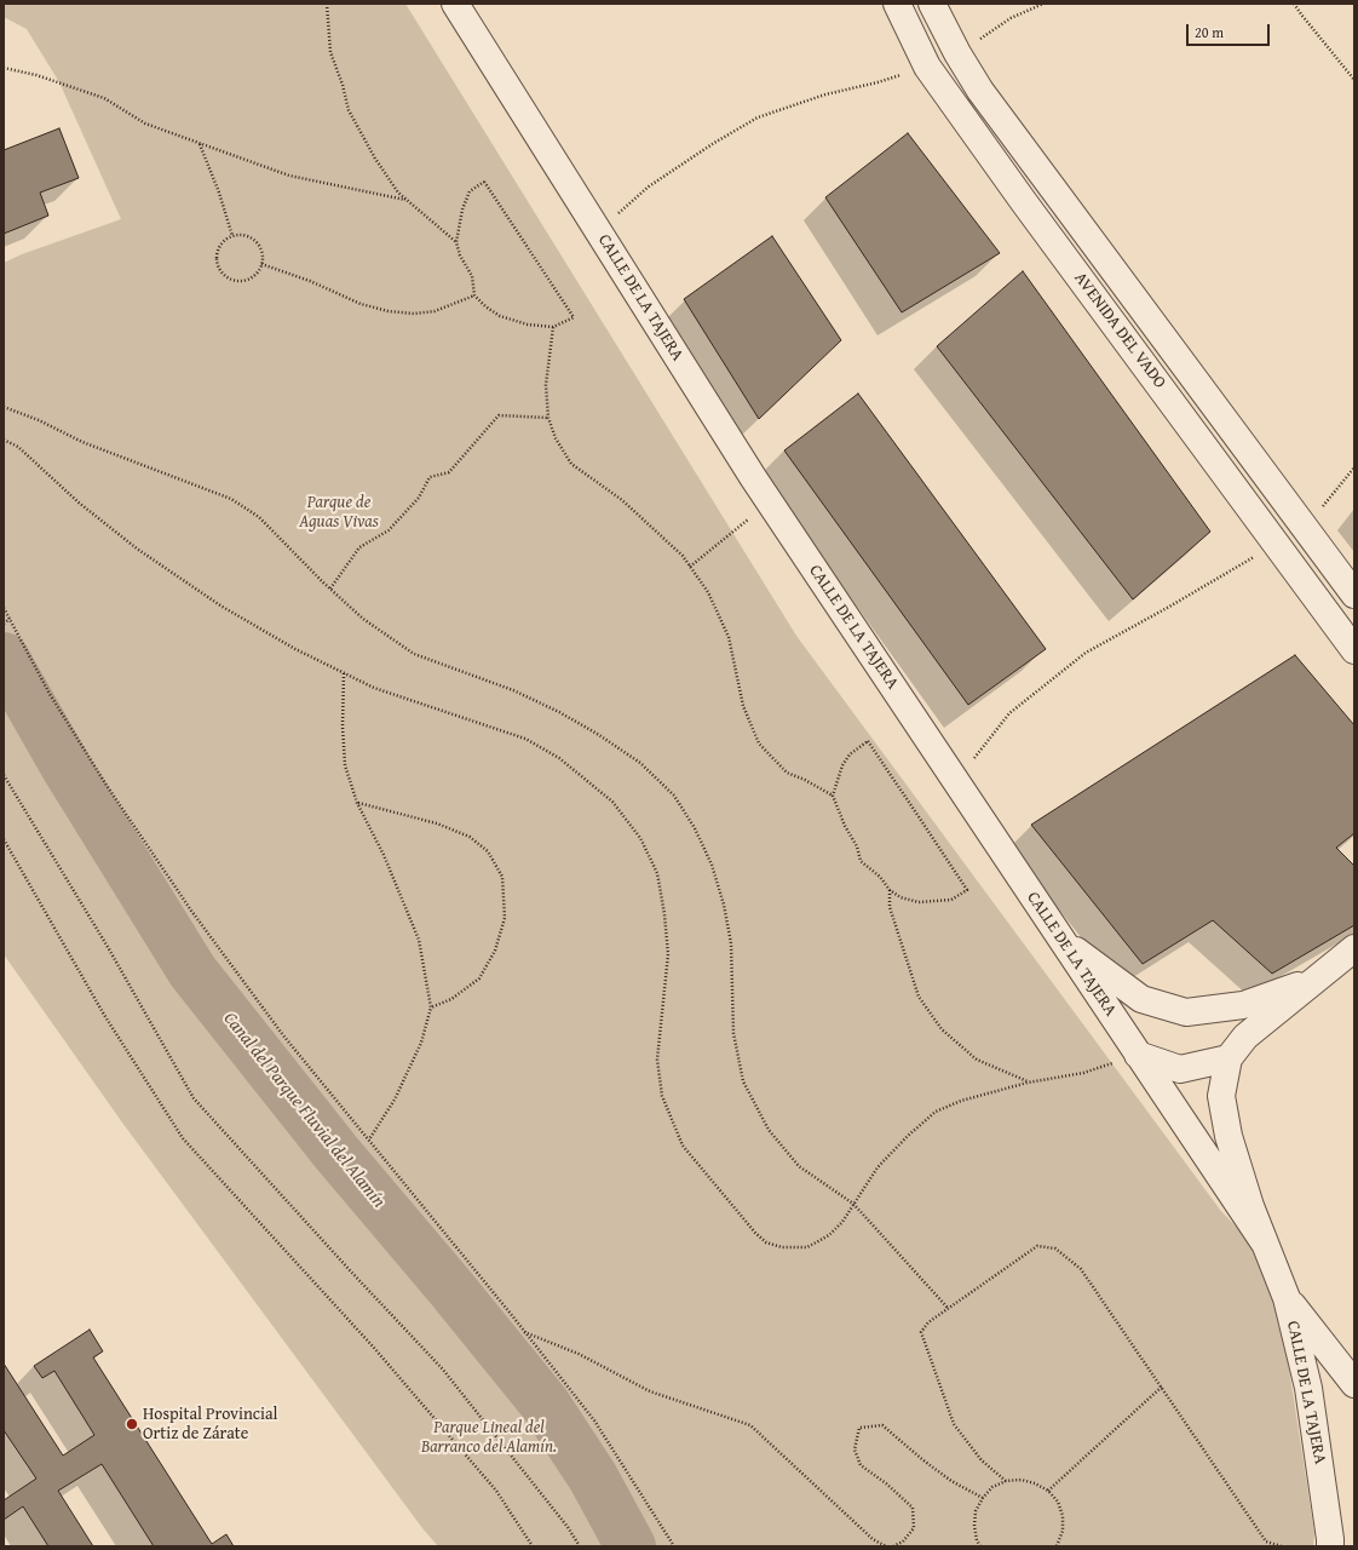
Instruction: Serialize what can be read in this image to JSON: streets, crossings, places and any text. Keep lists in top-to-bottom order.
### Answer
{
  "streets": {
    "street": ["CALLE DE LA TAJERA", "AVENIDA DEL VADO"]
  },
  "water": ["Canal del Parque Fluvial del Alamín"],
  "parks": ["Parque de Aguas Vivas", "Parque Lineal del Barranco del Alamín."],
  "places": ["Hospital Provincial Ortiz de Zárate"],
  "scale_bar": "20 m"
}
